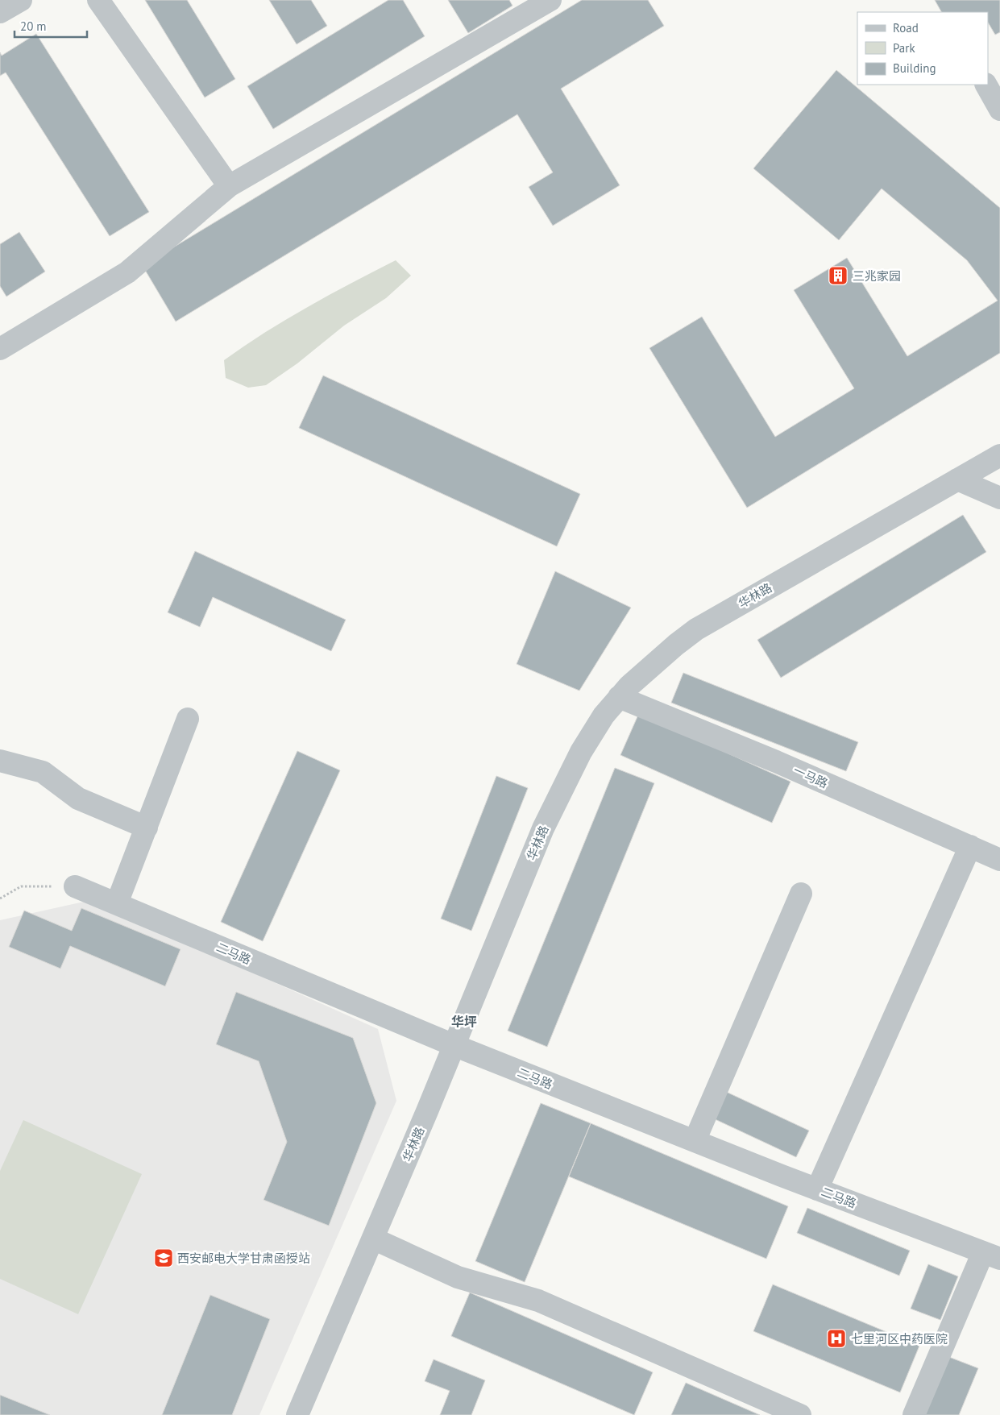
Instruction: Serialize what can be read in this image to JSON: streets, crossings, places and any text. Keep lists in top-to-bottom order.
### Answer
{
  "streets": {
    "street": ["华林路", "一马路", "二马路"]
  },
  "crossings": [
    ["华林路", "一马路"],
    ["华林路", "二马路"]
  ],
  "districts": ["华坪"],
  "places": {
    "building": ["三兆家园"],
    "school or university": ["西安邮电大学甘肃函授站"],
    "hospital": ["七里河区中药医院"]
  },
  "legend": ["Road", "Park", "Building"],
  "scale_bar": "20 m"
}
